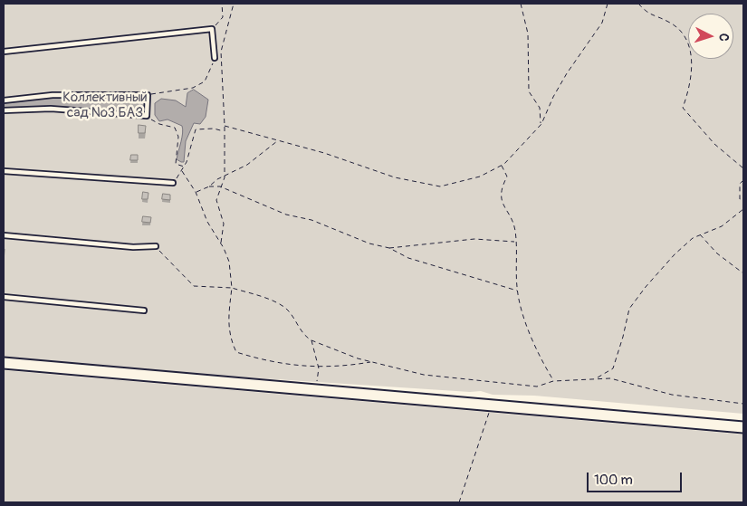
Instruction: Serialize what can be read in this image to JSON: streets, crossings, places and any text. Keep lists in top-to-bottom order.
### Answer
{
  "parks": ["Коллективный сад №3 БАЗ"],
  "scale_bar": "100 m",
  "north": "right"
}
